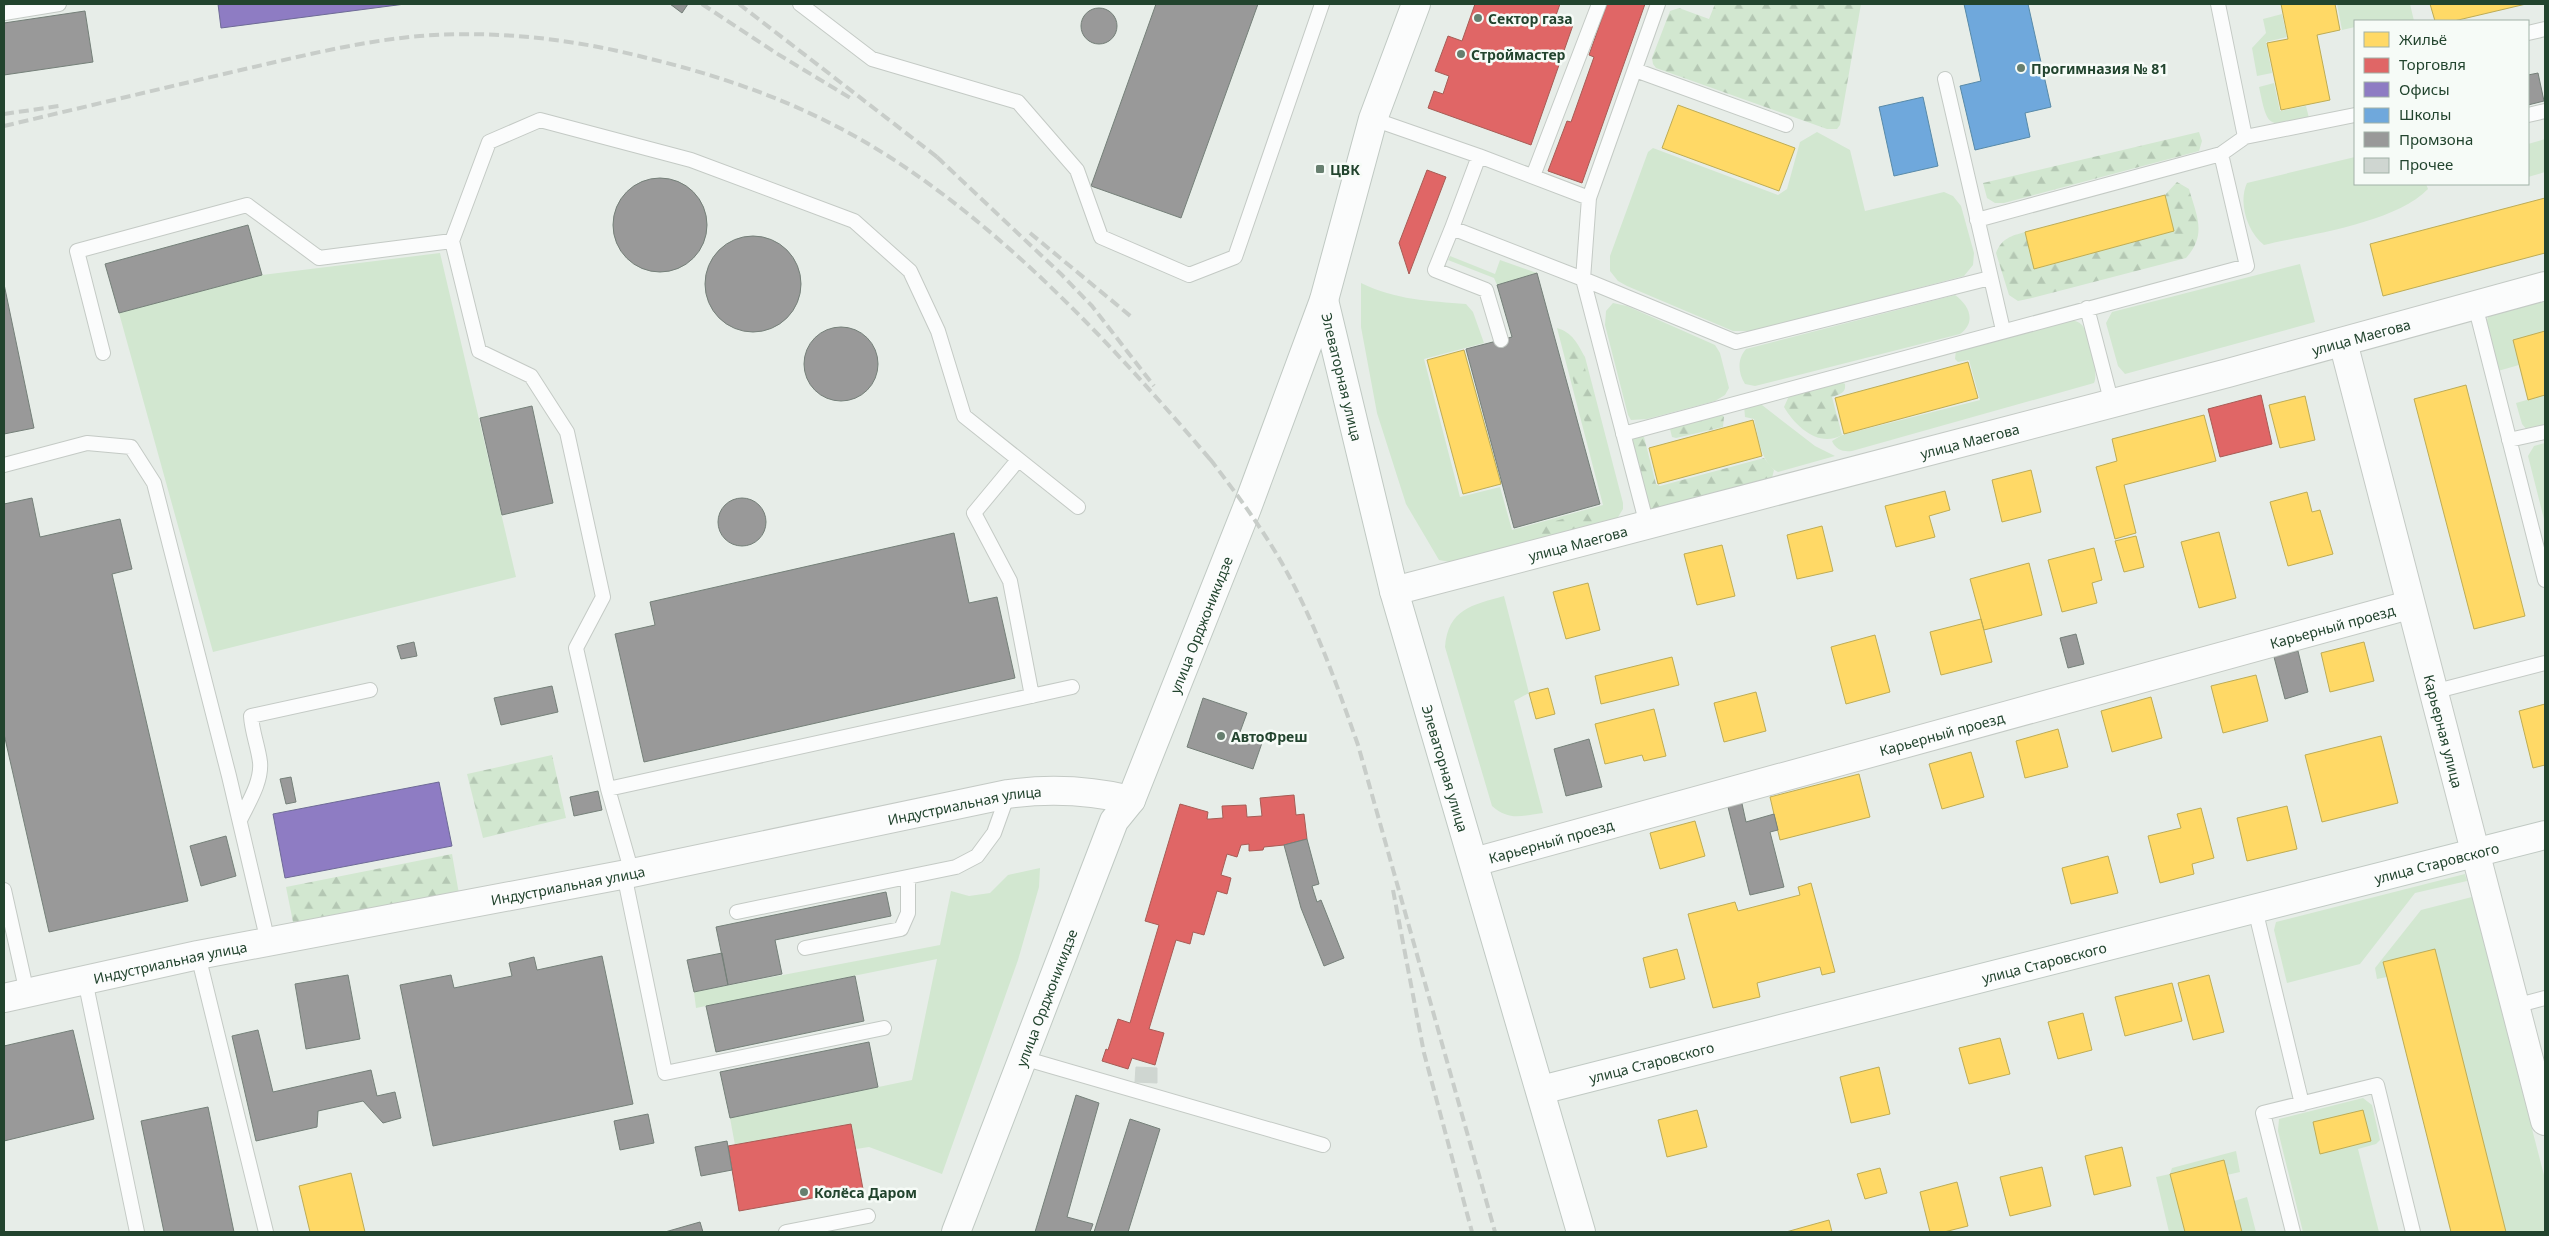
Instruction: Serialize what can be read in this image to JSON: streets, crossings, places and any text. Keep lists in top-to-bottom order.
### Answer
{
  "streets": {
    "street": [
      "улица Маегова",
      "Элеваторная улица",
      "улица Орджоникидзе",
      "Карьерный проезд",
      "Карьерная улица",
      "Индустриальная улица",
      "улица Старовского"
    ]
  },
  "crossings": [
    ["улица Маегова", "Элеваторная улица"],
    ["улица Маегова", "Карьерная улица"],
    ["Элеваторная улица", "улица Орджоникидзе"],
    ["Элеваторная улица", "Карьерный проезд"],
    ["Элеваторная улица", "улица Старовского"],
    ["улица Орджоникидзе", "Индустриальная улица"],
    ["Карьерный проезд", "Карьерная улица"],
    ["Карьерная улица", "улица Старовского"]
  ],
  "places": {
    "other": [
      "Сектор газа",
      "Строймастер",
      "Прогимназия № 81",
      "АвтоФреш",
      "Колёса Даром"
    ],
    "transit": ["ЦВК"]
  },
  "legend": [
    "Жильё",
    "Торговля",
    "Офисы",
    "Школы",
    "Промзона",
    "Прочее"
  ]
}
